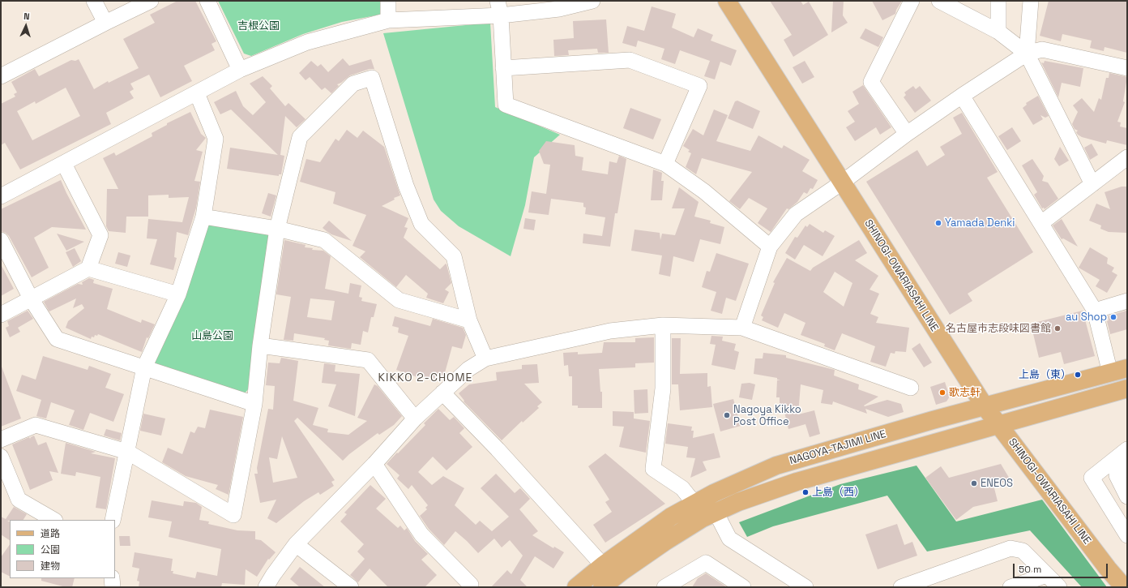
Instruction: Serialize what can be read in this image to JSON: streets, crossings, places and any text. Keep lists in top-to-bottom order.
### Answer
{
  "streets": {
    "main road": ["SHINOGI-OWARIASAHI LINE", "NAGOYA-TAJIMI LINE"]
  },
  "crossings": [
    ["SHINOGI-OWARIASAHI LINE", "NAGOYA-TAJIMI LINE"]
  ],
  "districts": ["KIKKO 2-CHOME"],
  "parks": ["吉根公園", "山島公園"],
  "places": [
    "Yamada Denki",
    "au Shop",
    "名古屋市志段味図書館",
    "上島（東）",
    "歌志軒",
    "Nagoya Kikko Post Office",
    "ENEOS",
    "上島（西）"
  ],
  "legend": ["道路", "公園", "建物"],
  "scale_bar": "50 m",
  "north": "top"
}
